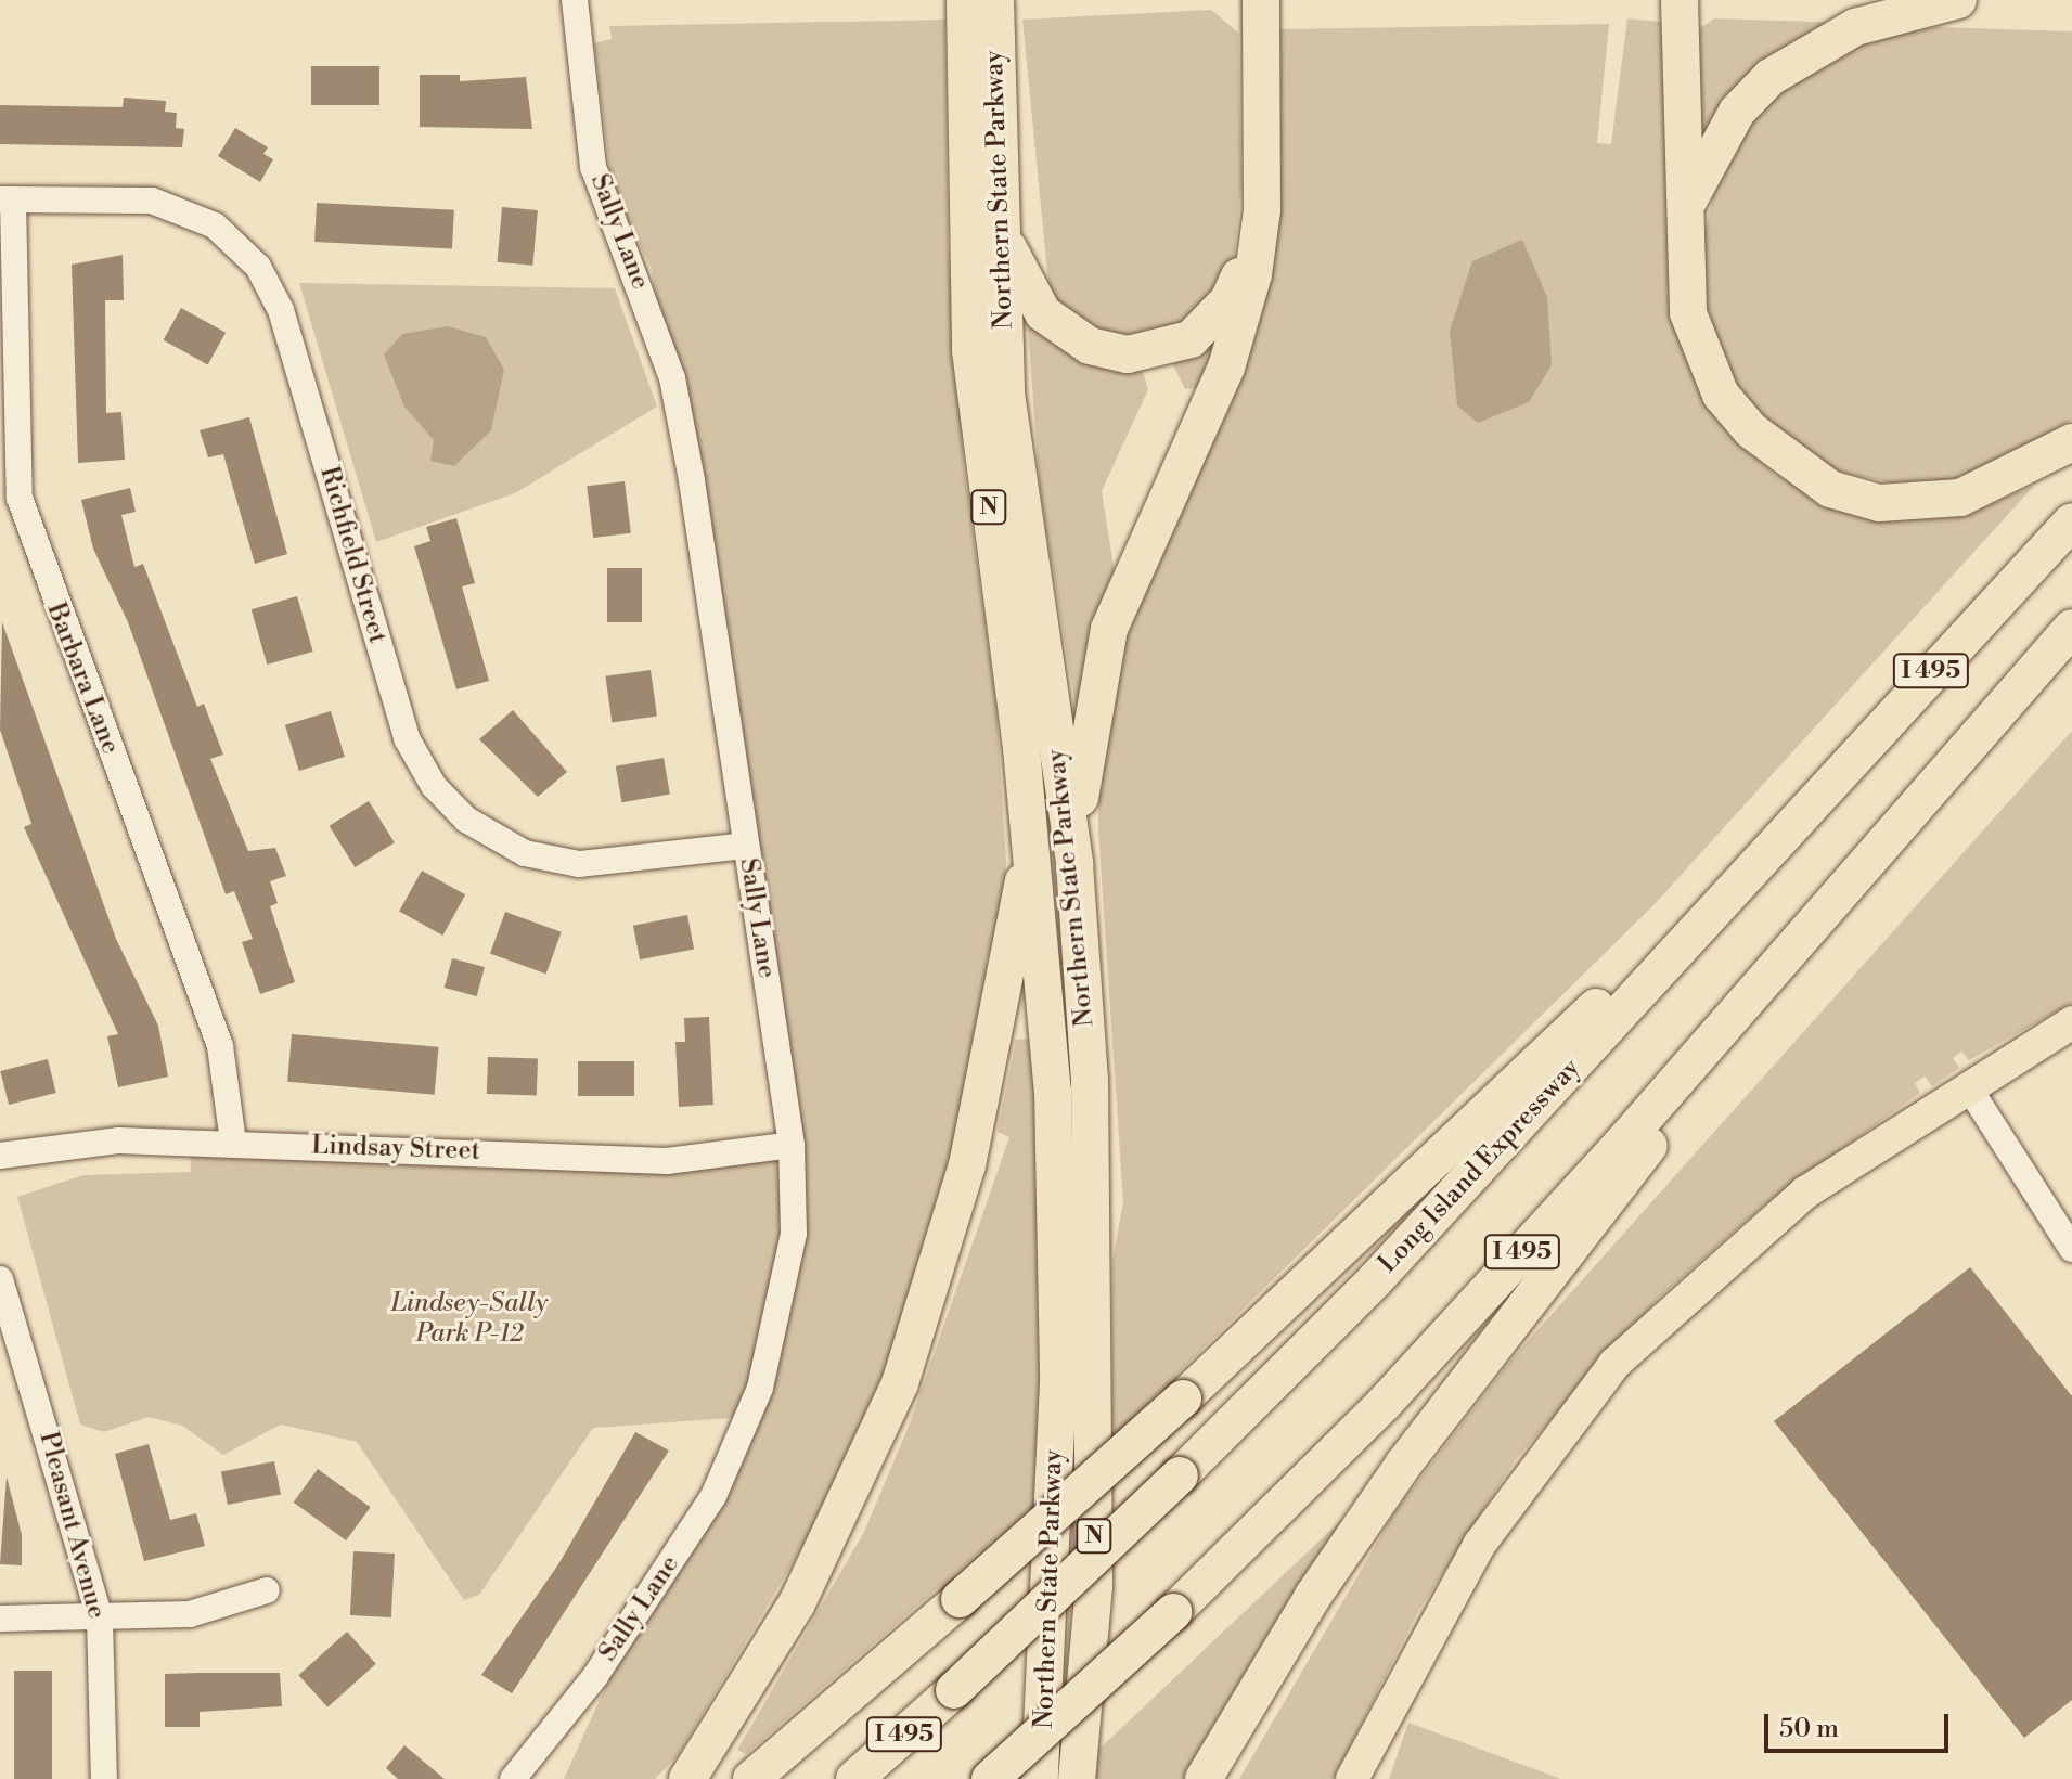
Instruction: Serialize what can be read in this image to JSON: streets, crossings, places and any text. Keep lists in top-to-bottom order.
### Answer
{
  "streets": {
    "highway": [
      "Northern State Parkway",
      "N",
      "I 495",
      "Long Island Expressway"
    ],
    "street": [
      "Sally Lane",
      "Richfield Street",
      "Barbara Lane",
      "Lindsay Street",
      "Pleasant Avenue"
    ]
  },
  "crossings": [
    ["Sally Lane", "Richfield Street"],
    ["Sally Lane", "Lindsay Street"],
    ["Richfield Street", "Barbara Lane"],
    ["Barbara Lane", "Lindsay Street"]
  ],
  "parks": ["Lindsey-Sally Park P-12"],
  "scale_bar": "50 m"
}
